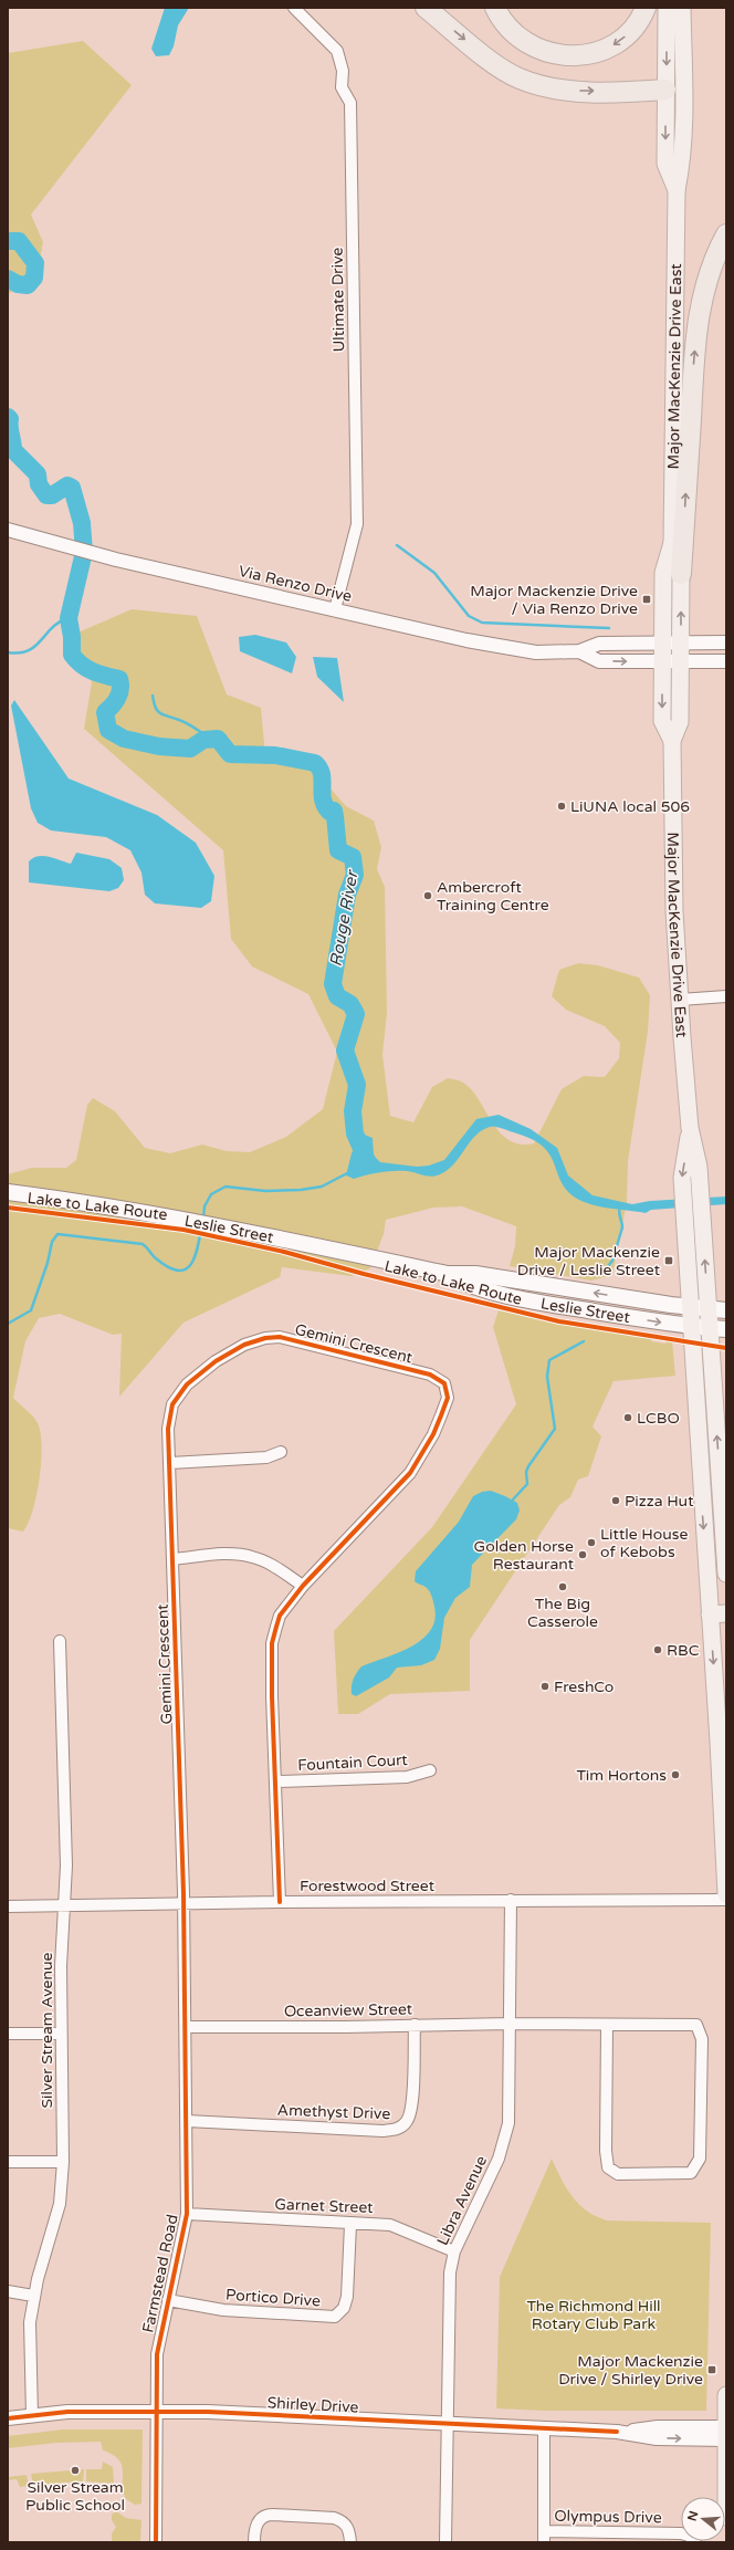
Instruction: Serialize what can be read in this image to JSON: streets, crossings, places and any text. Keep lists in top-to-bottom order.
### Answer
{
  "streets": {
    "main road": ["Major MacKenzie Drive East", "Leslie Street"],
    "street": [
      "Ultimate Drive",
      "Via Renzo Drive",
      "Gemini Crescent",
      "Fountain Court",
      "Forestwood Street",
      "Oceanview Street",
      "Silver Stream Avenue",
      "Amethyst Drive",
      "Libra Avenue",
      "Garnet Street",
      "Farmstead Road",
      "Portico Drive",
      "Shirley Drive",
      "Olympus Drive"
    ],
    "cycle path": ["Lake to Lake Route"]
  },
  "crossings": [
    ["Ultimate Drive", "Via Renzo Drive"],
    ["Major MacKenzie Drive East", "Via Renzo Drive"],
    ["Major MacKenzie Drive East", "Leslie Street"],
    ["Gemini Crescent", "Fountain Court"],
    ["Gemini Crescent", "Forestwood Street"],
    ["Gemini Crescent", "Farmstead Road"],
    ["Forestwood Street", "Silver Stream Avenue"],
    ["Forestwood Street", "Libra Avenue"],
    ["Forestwood Street", "Farmstead Road"],
    ["Oceanview Street", "Amethyst Drive"],
    ["Oceanview Street", "Libra Avenue"],
    ["Oceanview Street", "Farmstead Road"],
    ["Silver Stream Avenue", "Shirley Drive"],
    ["Amethyst Drive", "Farmstead Road"],
    ["Libra Avenue", "Garnet Street"],
    ["Libra Avenue", "Shirley Drive"],
    ["Garnet Street", "Farmstead Road"],
    ["Garnet Street", "Portico Drive"],
    ["Farmstead Road", "Portico Drive"],
    ["Farmstead Road", "Shirley Drive"]
  ],
  "water": ["Rouge River"],
  "parks": ["The Richmond Hill Rotary Club Park"],
  "places": {
    "transit": ["Major Mackenzie Drive / Via Renzo Drive", "Major Mackenzie Drive / Leslie Street", "Major Mackenzie Drive / Shirley Drive"],
    "other": [
      "LiUNA local 506",
      "Ambercroft Training Centre",
      "LCBO",
      "Pizza Hut",
      "Little House of Kebobs",
      "Golden Horse Restaurant",
      "The Big Casserole",
      "RBC",
      "FreshCo",
      "Tim Hortons",
      "Silver Stream Public School"
    ]
  },
  "north": "left"
}
